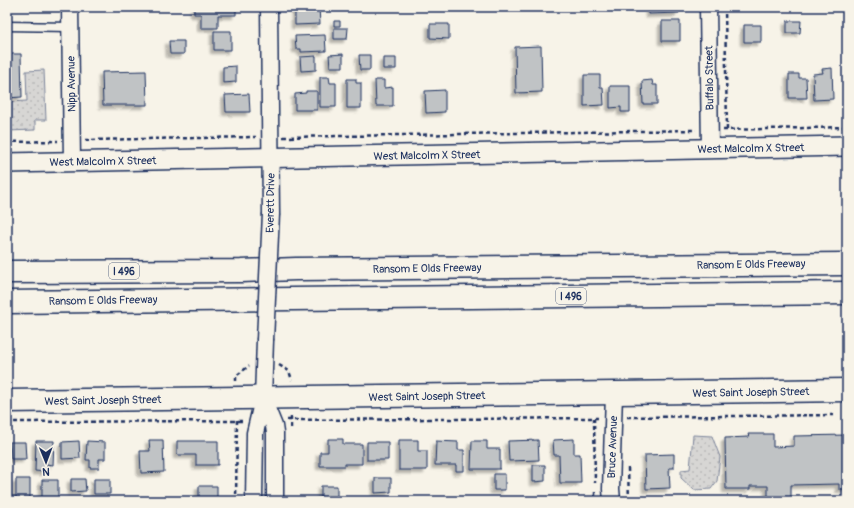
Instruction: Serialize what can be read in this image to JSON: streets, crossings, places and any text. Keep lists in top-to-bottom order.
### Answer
{
  "streets": {
    "main road": ["Ransom E Olds Freeway", "I 496", "West Saint Joseph Street"],
    "street": [
      "Buffalo Street",
      "Nipp Avenue",
      "West Malcolm X Street",
      "Everett Drive",
      "Bruce Avenue"
    ]
  },
  "crossings": [
    ["Buffalo Street", "West Malcolm X Street"],
    ["Nipp Avenue", "West Malcolm X Street"],
    ["West Malcolm X Street", "Everett Drive"],
    ["Everett Drive", "West Saint Joseph Street"],
    ["West Saint Joseph Street", "Bruce Avenue"]
  ],
  "north": "bottom"
}
